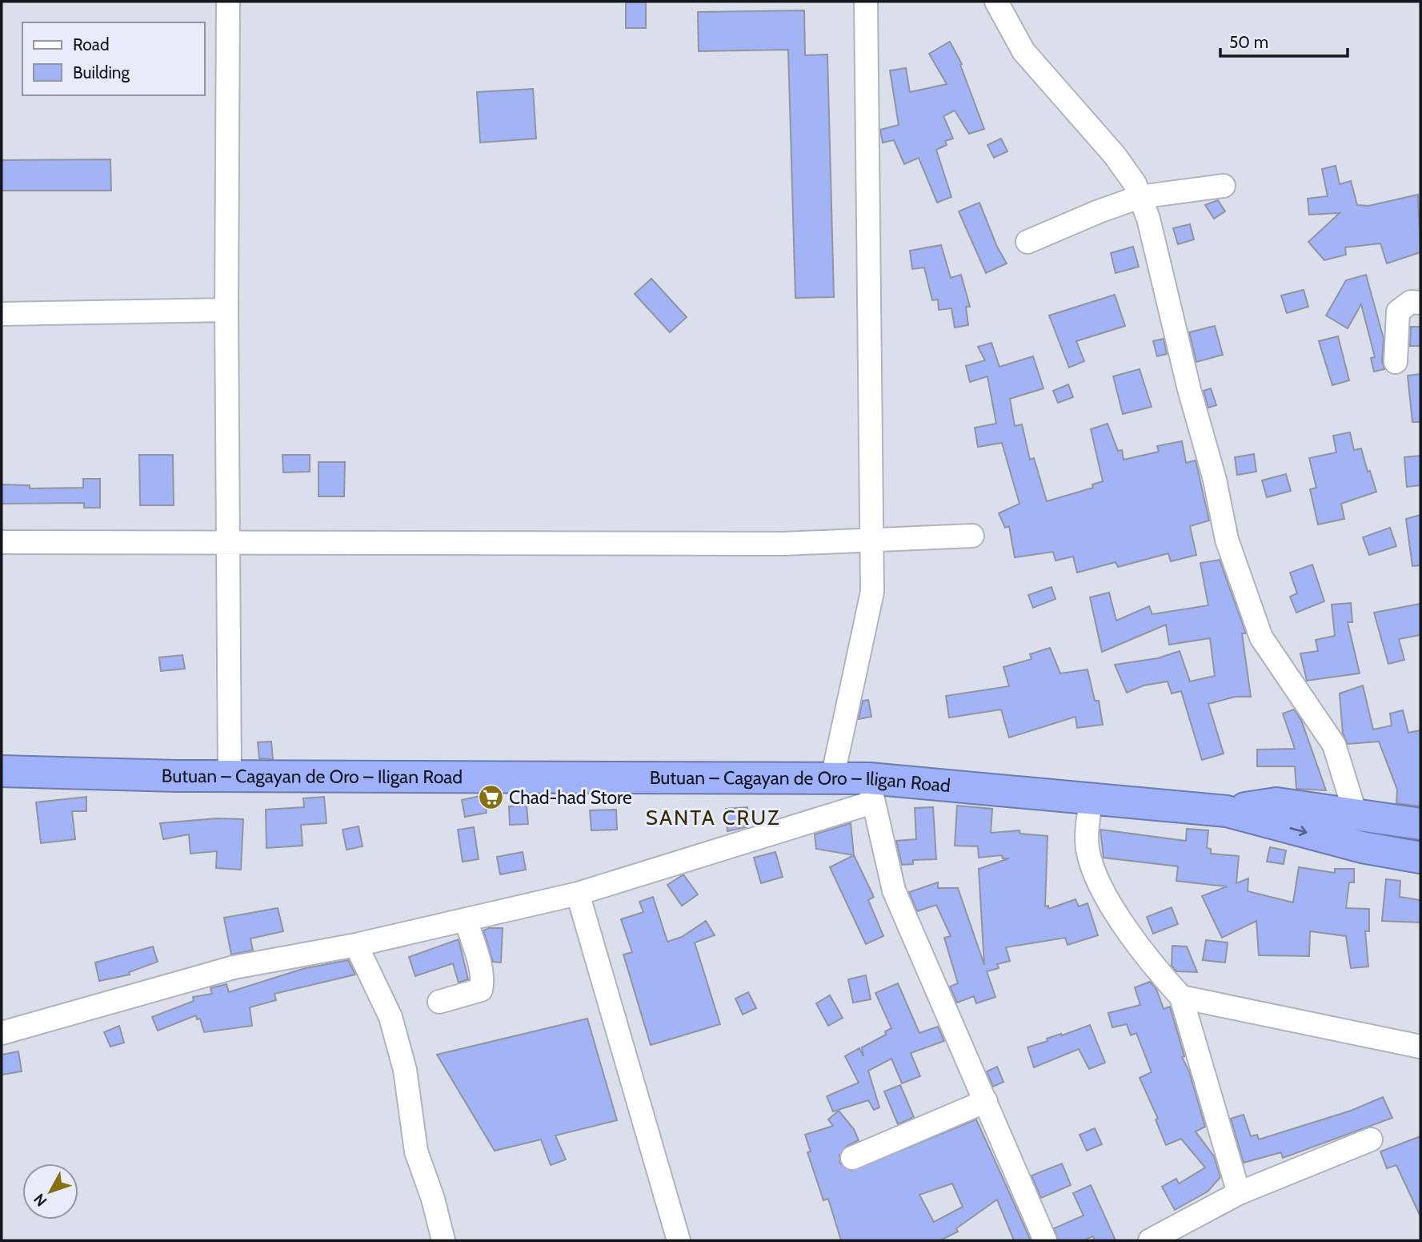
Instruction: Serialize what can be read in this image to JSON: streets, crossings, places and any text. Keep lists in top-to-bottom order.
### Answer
{
  "streets": {
    "highway": ["Butuan – Cagayan de Oro – Iligan Road"]
  },
  "districts": ["SANTA CRUZ"],
  "places": {
    "supermarket": ["Chad-had Store"]
  },
  "legend": ["Road", "Building"],
  "scale_bar": "50 m",
  "north": "bottom left"
}
